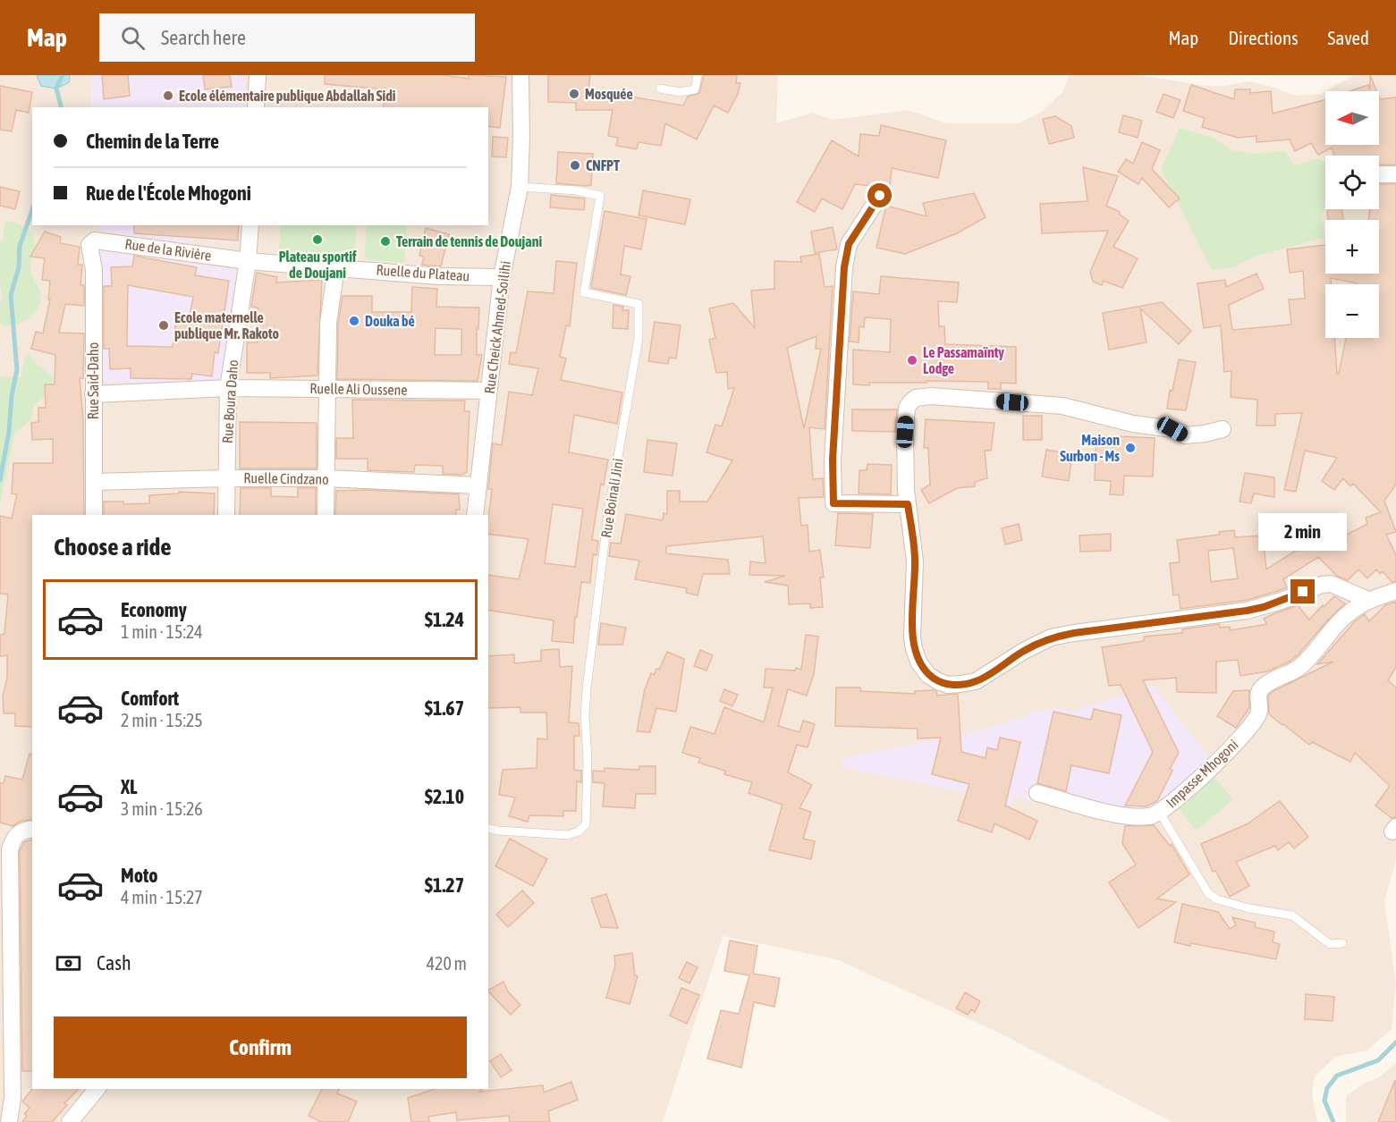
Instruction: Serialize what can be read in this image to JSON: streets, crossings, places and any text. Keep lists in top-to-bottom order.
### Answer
{
  "streets": {
    "street": [
      "Rue de la Rivière",
      "Ruelle du Plateau",
      "Rue Cheick Ahmed-Soilihi",
      "Rue Said-Daho",
      "Ruelle Ali Oussene",
      "Rue Boura Daho",
      "Ruelle Cindzano",
      "Impasse Mhogoni"
    ],
    "lane": ["Rue Boinali Jini"]
  },
  "crossings": [
    ["Rue de la Rivière", "Ruelle du Plateau"],
    ["Rue de la Rivière", "Rue Said-Daho"],
    ["Rue de la Rivière", "Rue Boura Daho"],
    ["Ruelle du Plateau", "Rue Cheick Ahmed-Soilihi"],
    ["Ruelle du Plateau", "Rue Boura Daho"],
    ["Rue Cheick Ahmed-Soilihi", "Ruelle Ali Oussene"],
    ["Rue Cheick Ahmed-Soilihi", "Ruelle Cindzano"],
    ["Rue Cheick Ahmed-Soilihi", "Rue Boinali Jini"],
    ["Rue Said-Daho", "Ruelle Ali Oussene"],
    ["Rue Said-Daho", "Ruelle Cindzano"],
    ["Ruelle Ali Oussene", "Rue Boura Daho"],
    ["Rue Boura Daho", "Ruelle Cindzano"]
  ],
  "places": [
    "Mosquée",
    "Ecole élémentaire publique Abdallah Sidi",
    "CNFPT",
    "Plateau sportif de Doujani",
    "Terrain de tennis de Doujani",
    "Douka bé",
    "Ecole maternelle publique Mr. Rakoto",
    "Le Passamaïnty Lodge",
    "Maison Surbon - Ms"
  ],
  "north": "left",
  "page": {
    "header": "Map",
    "search": "Search here",
    "nav": ["Map", "Directions", "Saved"],
    "map_buttons": ["+", "−"],
    "banner": ["Chemin de la Terre", "Rue de l'École Mhogoni"],
    "bubble": "2 min",
    "heading": "Choose a ride",
    "list": [
      {
        "name": "Economy",
        "note": "1 min · 15:24",
        "value": "$1.24"
      },
      {
        "name": "Comfort",
        "note": "2 min · 15:25",
        "value": "$1.67"
      },
      {
        "name": "XL",
        "note": "3 min · 15:26",
        "value": "$2.10"
      },
      {
        "name": "Moto",
        "note": "4 min · 15:27",
        "value": "$1.27"
      }
    ],
    "pay": ["Cash", "420 m"],
    "buttons": "Confirm"
  }
}
